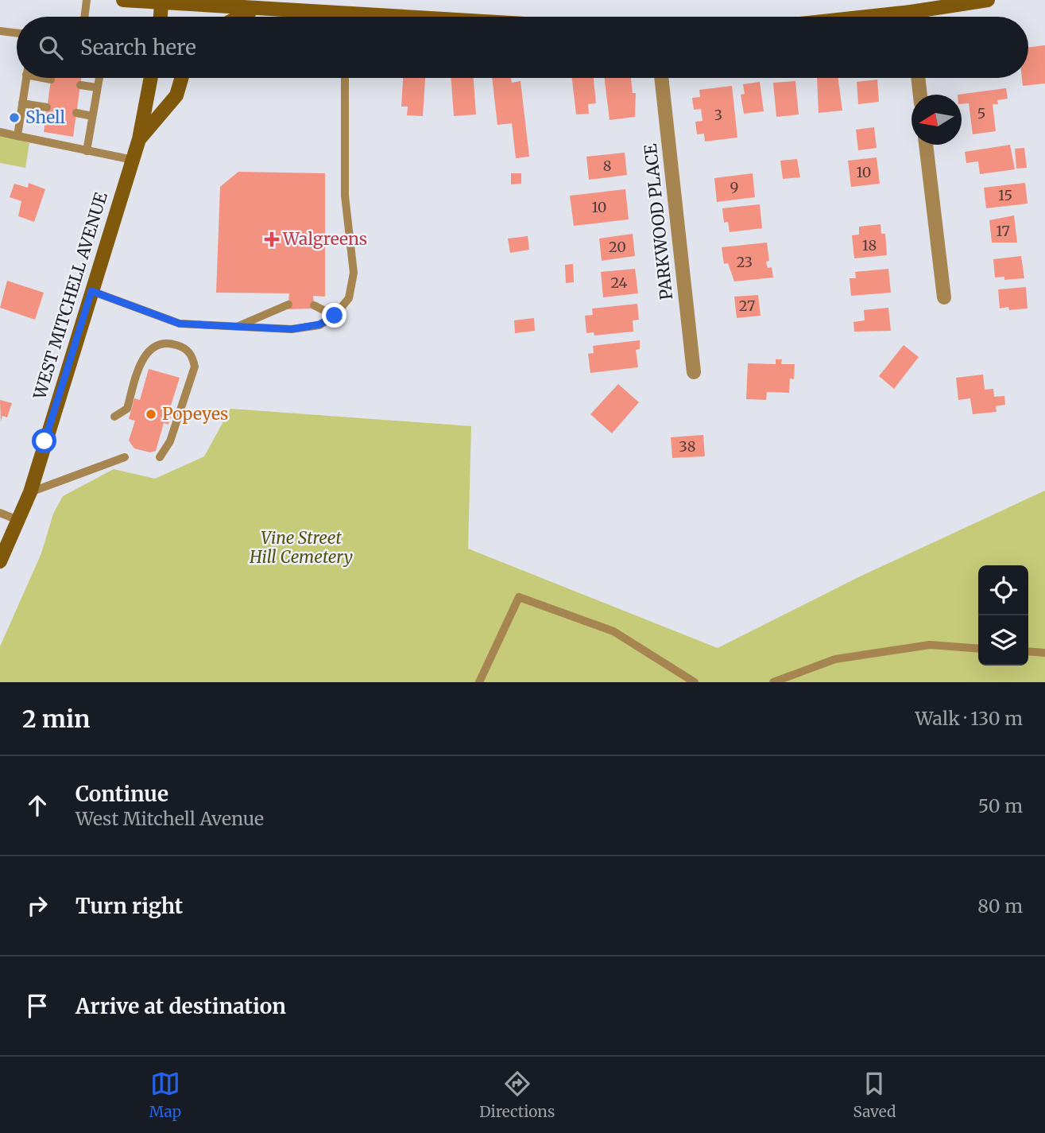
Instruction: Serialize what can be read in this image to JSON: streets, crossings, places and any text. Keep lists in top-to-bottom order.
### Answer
{
  "streets": {
    "main road": ["WEST MITCHELL AVENUE"],
    "street": ["PARKWOOD PLACE"]
  },
  "parks": ["Vine Street Hill Cemetery"],
  "places": {
    "other": ["Shell", "Popeyes"],
    "health": ["Walgreens"]
  },
  "house_numbers": [
    "5",
    "3",
    "8",
    "10",
    "9",
    "15",
    "10",
    "17",
    "18",
    "20",
    "23",
    "24",
    "27",
    "38"
  ],
  "north": "left",
  "page": {
    "search": "Search here",
    "heading": ["2 min", "Walk · 130 m"],
    "list": [
      ["Continue", "West Mitchell Avenue", "50 m"],
      ["Turn right", "80 m"],
      "Arrive at destination"
    ],
    "nav": ["Map", "Directions", "Saved"]
  }
}
